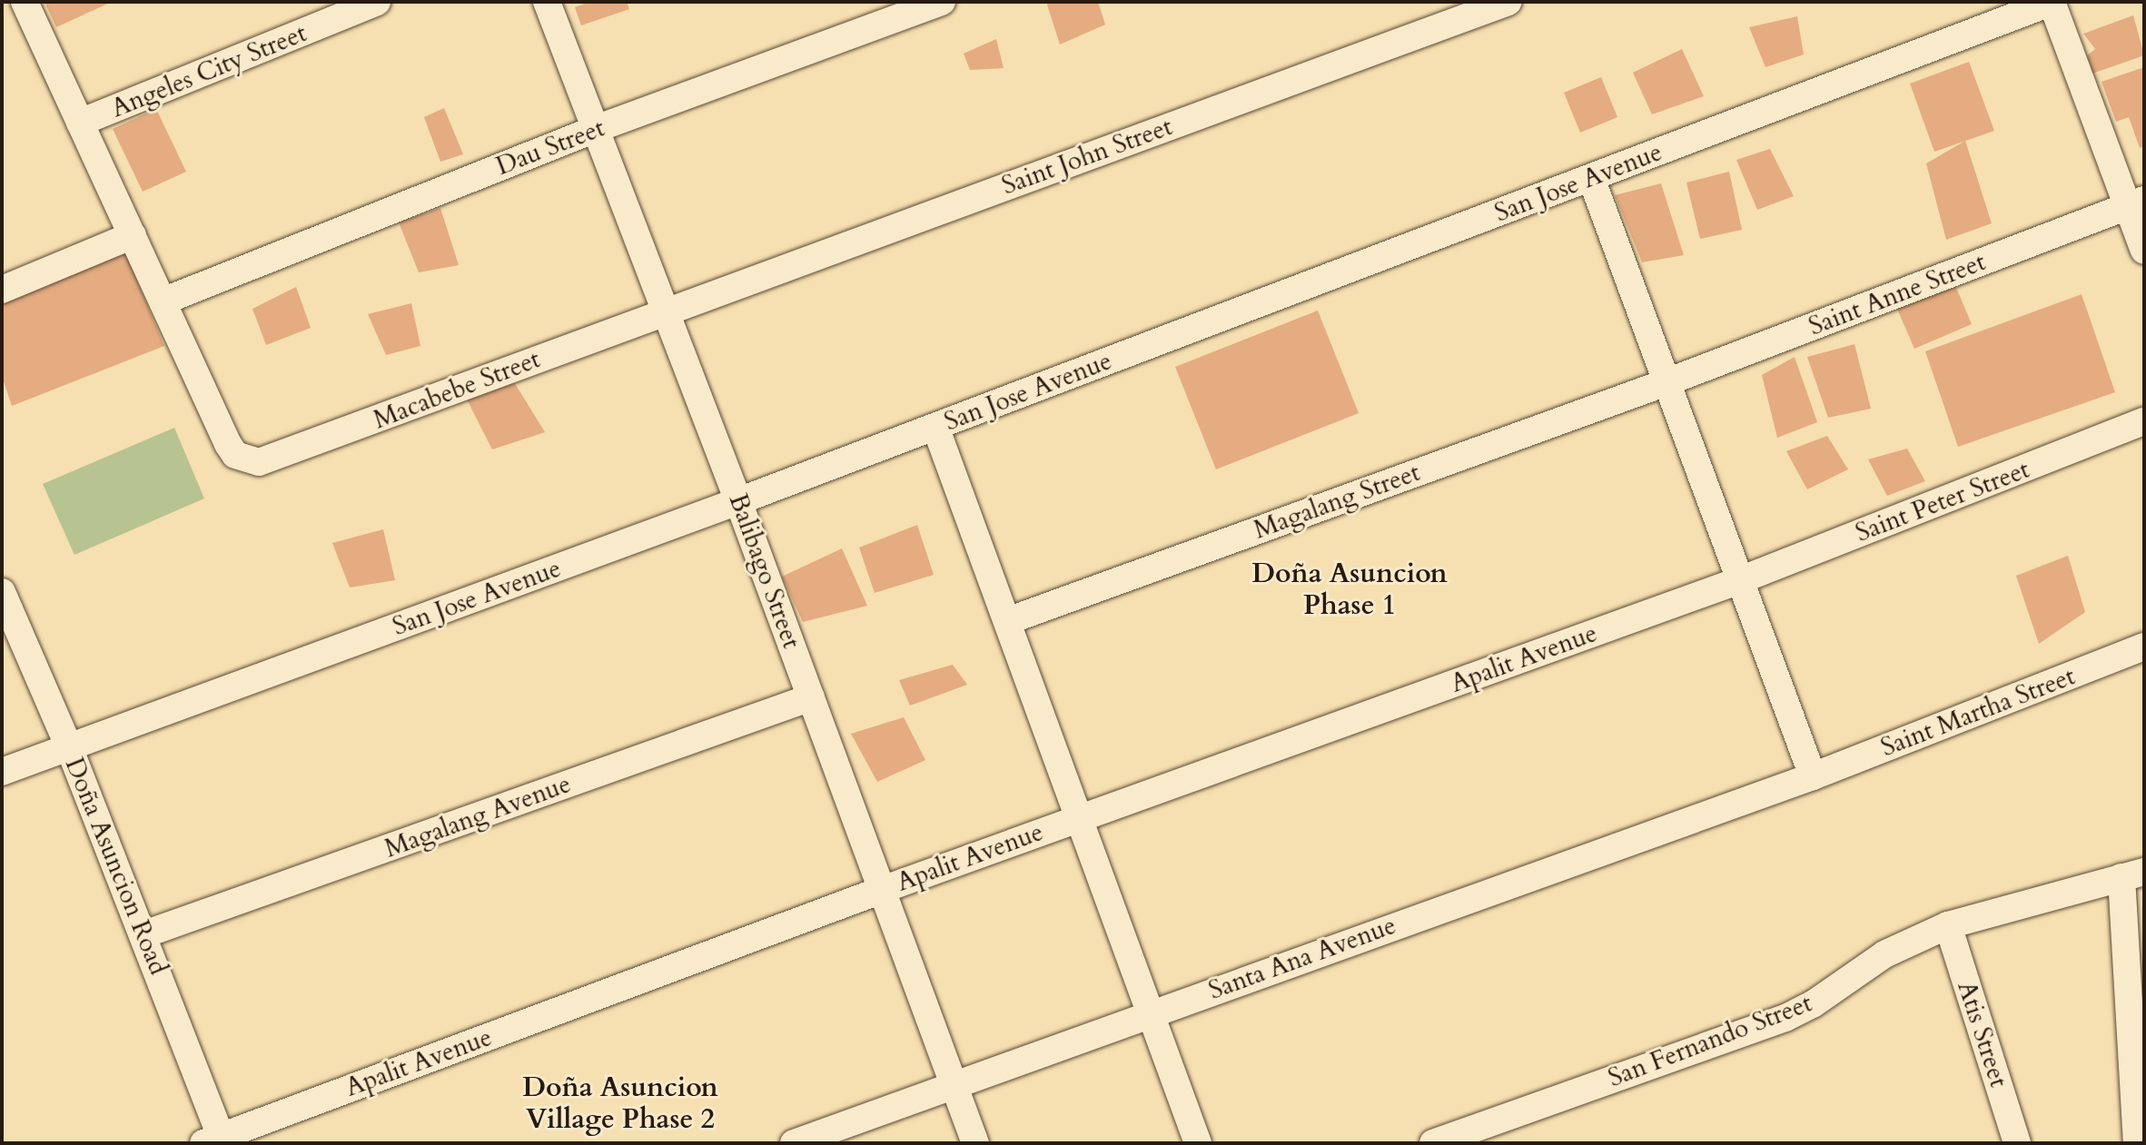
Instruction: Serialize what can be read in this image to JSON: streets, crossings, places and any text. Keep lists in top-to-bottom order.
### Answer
{
  "streets": {
    "street": [
      "Angeles City Street",
      "Dau Street",
      "Saint John Street",
      "San Jose Avenue",
      "Saint Anne Street",
      "Macabebe Street",
      "Magalang Street",
      "Saint Peter Street",
      "Balibago Street",
      "Apalit Avenue",
      "Saint Martha Street",
      "Magalang Avenue",
      "Doña Asuncion Road",
      "Santa Ana Avenue",
      "Atis Street",
      "San Fernando Street"
    ]
  },
  "crossings": [
    ["Dau Street", "Macabebe Street"],
    ["Dau Street", "Balibago Street"],
    ["Saint John Street", "Macabebe Street"],
    ["Saint John Street", "Balibago Street"],
    ["San Jose Avenue", "Balibago Street"],
    ["San Jose Avenue", "Doña Asuncion Road"],
    ["Saint Anne Street", "Magalang Street"],
    ["Macabebe Street", "Balibago Street"],
    ["Saint Peter Street", "Apalit Avenue"],
    ["Balibago Street", "Apalit Avenue"],
    ["Balibago Street", "Magalang Avenue"],
    ["Balibago Street", "Santa Ana Avenue"],
    ["Apalit Avenue", "Doña Asuncion Road"],
    ["Saint Martha Street", "Santa Ana Avenue"],
    ["Magalang Avenue", "Doña Asuncion Road"],
    ["Atis Street", "San Fernando Street"]
  ],
  "districts": ["Doña Asuncion Phase 1", "Doña Asuncion Village Phase 2"]
}
